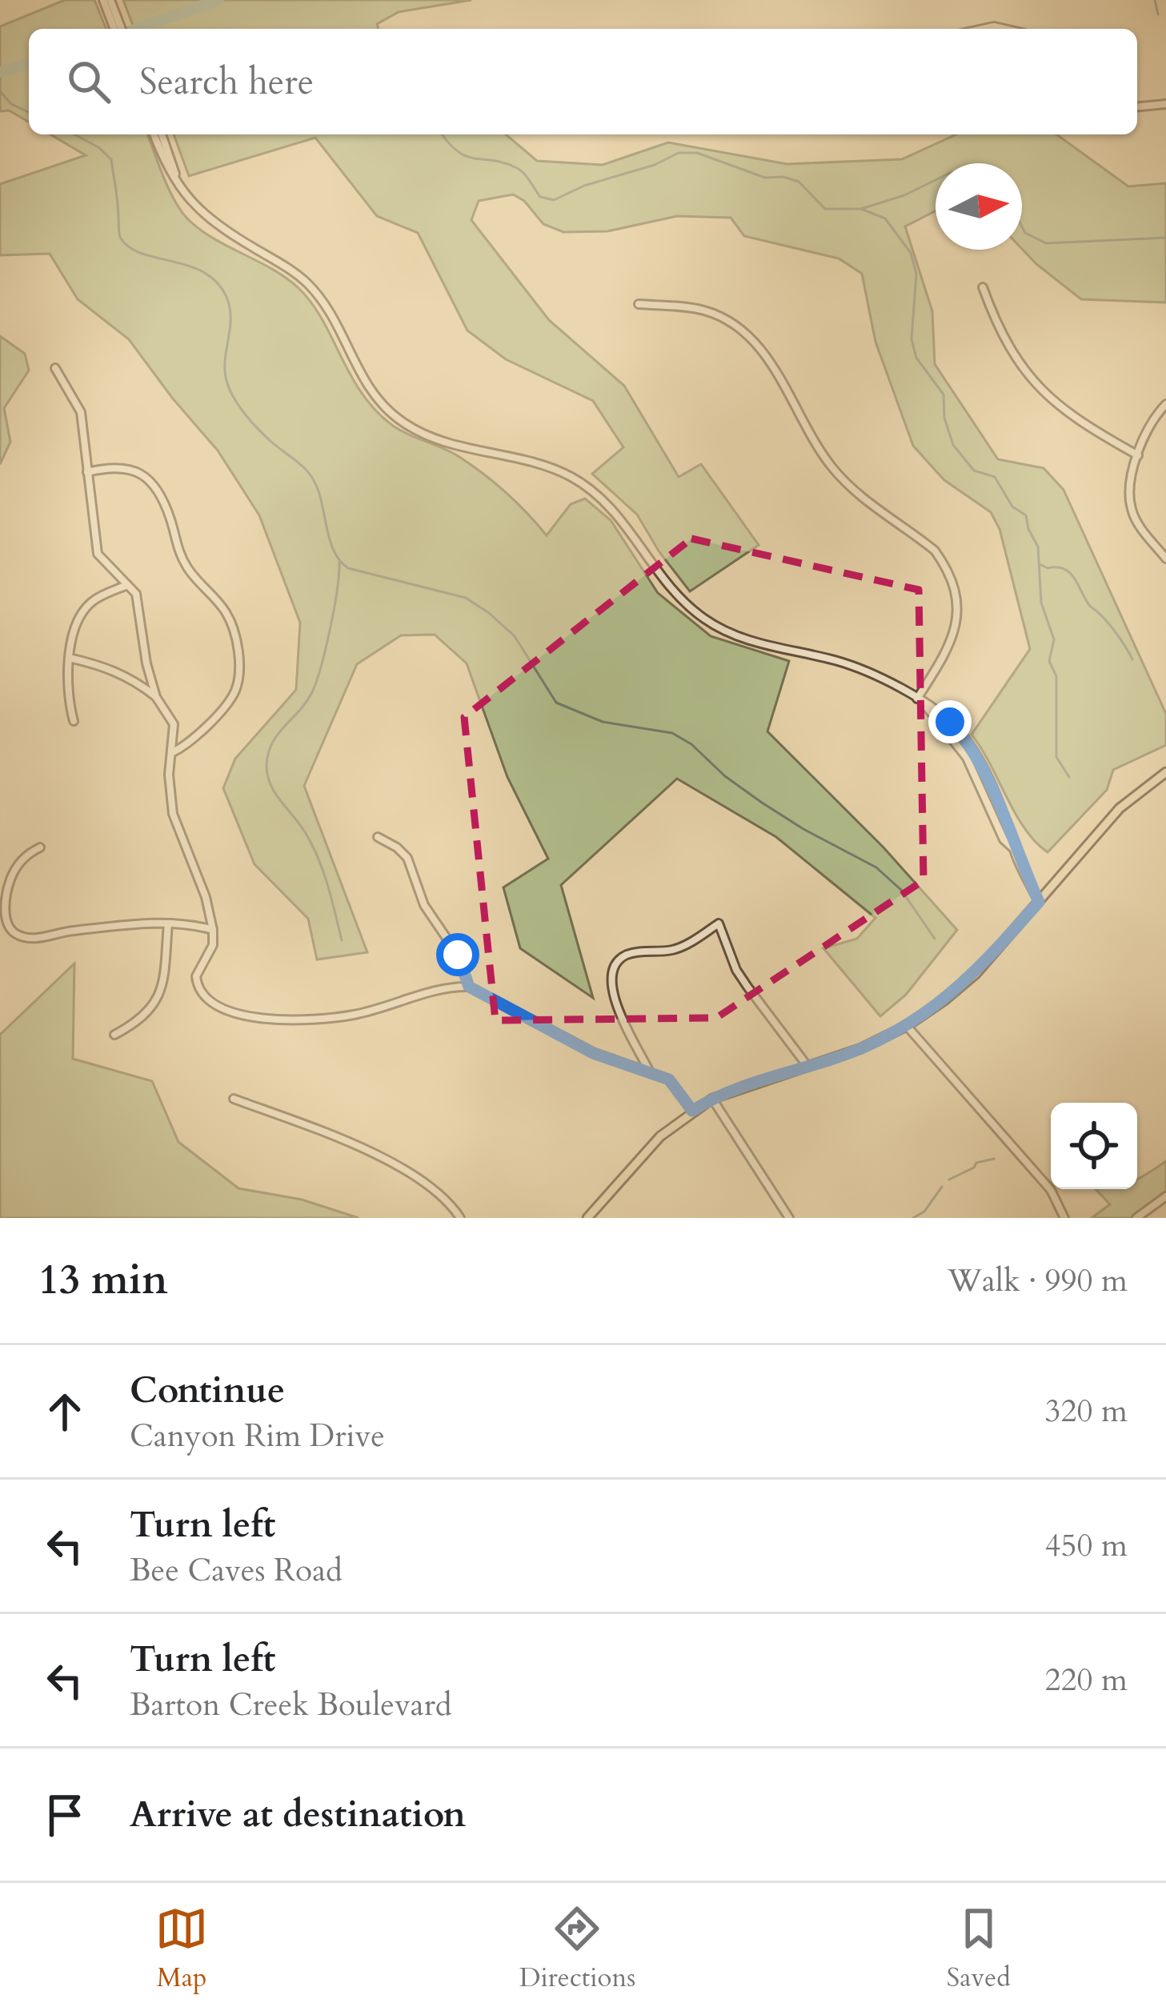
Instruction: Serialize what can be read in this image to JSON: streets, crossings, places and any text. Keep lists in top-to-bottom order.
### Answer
{
  "north": "right",
  "page": {
    "search": "Search here",
    "heading": ["13 min", "Walk · 990 m"],
    "list": [
      ["Continue", "Canyon Rim Drive", "320 m"],
      ["Turn left", "Bee Caves Road", "450 m"],
      ["Turn left", "Barton Creek Boulevard", "220 m"],
      "Arrive at destination"
    ],
    "nav": ["Map", "Directions", "Saved"]
  }
}
